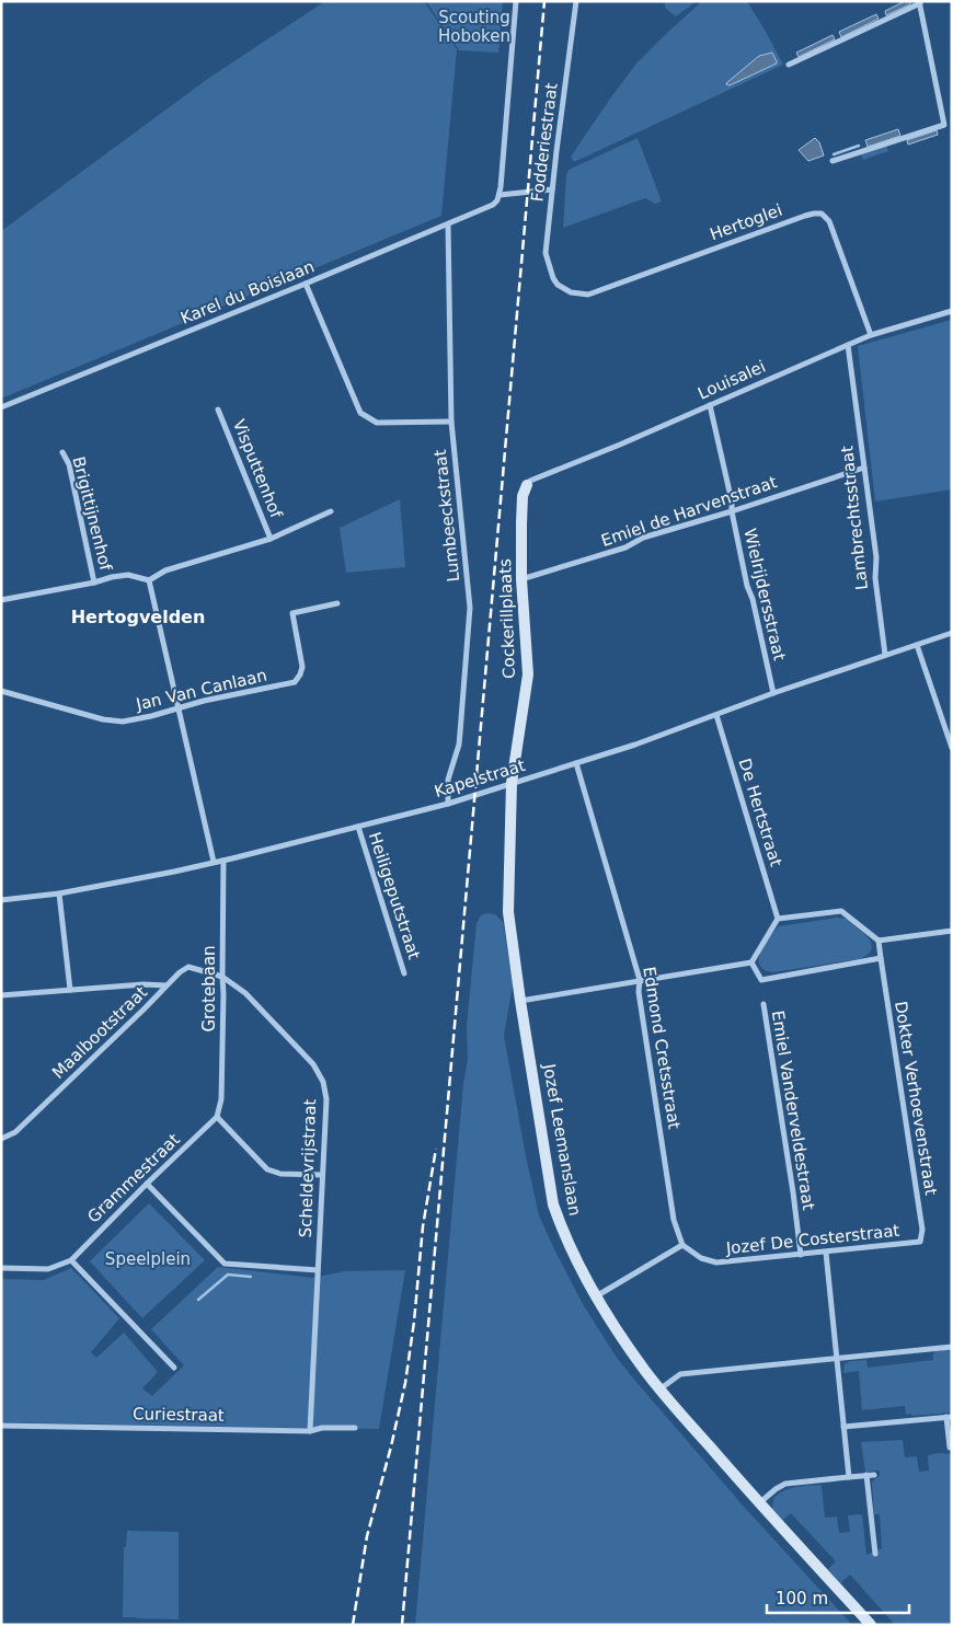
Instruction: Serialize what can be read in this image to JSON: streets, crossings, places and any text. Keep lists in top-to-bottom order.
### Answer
{
  "streets": {
    "street": [
      "Fodderiestraat",
      "Hertoglei",
      "Karel du Boislaan",
      "Louisalei",
      "Visputtenhof",
      "Emiel de Harvenstraat",
      "Brigittijnenhof",
      "Lumbeeckstraat",
      "Lambrechtsstraat",
      "Wielrijdersstraat",
      "Cockerillplaats",
      "Jan Van Canlaan",
      "Kapelstraat",
      "De Hertstraat",
      "Heiligeputstraat",
      "Grotebaan",
      "Maalbootstraat",
      "Edmond Cretsstraat",
      "Dokter Verhoevenstraat",
      "Emiel Vanderveldestraat",
      "Jozef Leemanslaan",
      "Scheldevrijstraat",
      "Grammestraat",
      "Jozef De Costerstraat",
      "Curiestraat"
    ]
  },
  "crossings": [
    ["Fodderiestraat", "Hertoglei"],
    ["Hertoglei", "Louisalei"],
    ["Karel du Boislaan", "Lumbeeckstraat"],
    ["Louisalei", "Lambrechtsstraat"],
    ["Louisalei", "Wielrijdersstraat"],
    ["Louisalei", "Cockerillplaats"],
    ["Emiel de Harvenstraat", "Lambrechtsstraat"],
    ["Emiel de Harvenstraat", "Wielrijdersstraat"],
    ["Emiel de Harvenstraat", "Cockerillplaats"],
    ["Lumbeeckstraat", "Kapelstraat"],
    ["Lambrechtsstraat", "Kapelstraat"],
    ["Wielrijdersstraat", "Kapelstraat"],
    ["Cockerillplaats", "Kapelstraat"],
    ["Cockerillplaats", "Jozef Leemanslaan"],
    ["Kapelstraat", "De Hertstraat"],
    ["Kapelstraat", "Heiligeputstraat"],
    ["Kapelstraat", "Grotebaan"],
    ["Kapelstraat", "Edmond Cretsstraat"],
    ["Kapelstraat", "Jozef Leemanslaan"],
    ["Grotebaan", "Maalbootstraat"],
    ["Grotebaan", "Scheldevrijstraat"],
    ["Grotebaan", "Grammestraat"],
    ["Maalbootstraat", "Scheldevrijstraat"],
    ["Edmond Cretsstraat", "Jozef De Costerstraat"],
    ["Dokter Verhoevenstraat", "Jozef De Costerstraat"],
    ["Emiel Vanderveldestraat", "Jozef De Costerstraat"],
    ["Scheldevrijstraat", "Curiestraat"]
  ],
  "districts": ["Hertogvelden"],
  "parks": ["Scouting Hoboken", "Speelplein"],
  "scale_bar": "100 m"
}
